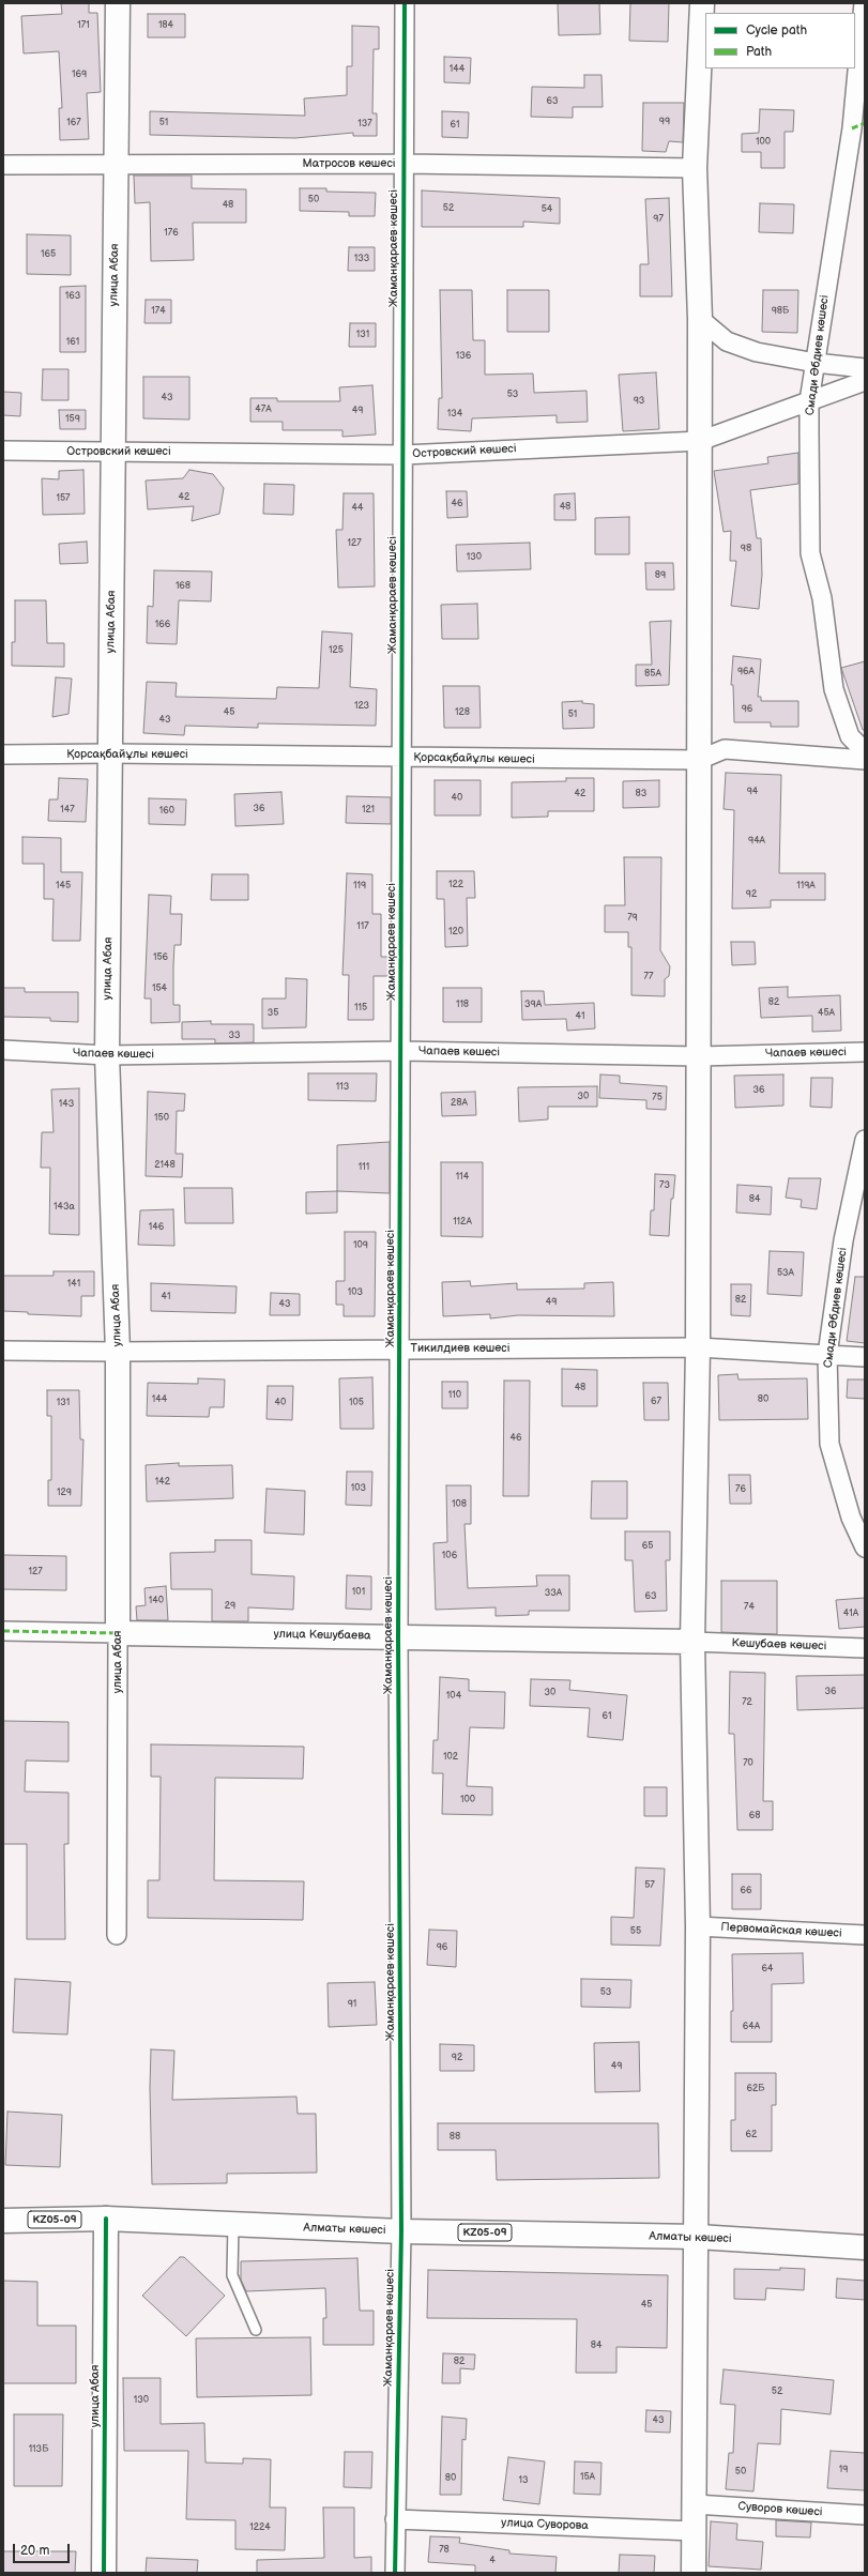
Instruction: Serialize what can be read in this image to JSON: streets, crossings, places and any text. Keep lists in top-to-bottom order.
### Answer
{
  "streets": {
    "main road": [
      "улица Абая",
      "улица Кешубаева",
      "KZ05-09",
      "Алматы көшесі"
    ],
    "street": [
      "Матросов көшесі",
      "Жаманқараев көшесі",
      "Смади Әбдиев көшесі",
      "Островский көшесі",
      "Қорсақбайұлы көшесі",
      "Чапаев көшесі",
      "Тикилдиев көшесі",
      "Кешубаев көшесі",
      "Первомайская көшесі",
      "Суворов көшесі",
      "улица Суворова"
    ]
  },
  "crossings": [
    ["Матросов көшесі", "Жаманқараев көшесі"],
    ["Матросов көшесі", "улица Абая"],
    ["Жаманқараев көшесі", "Островский көшесі"],
    ["Жаманқараев көшесі", "Қорсақбайұлы көшесі"],
    ["Жаманқараев көшесі", "Чапаев көшесі"],
    ["Жаманқараев көшесі", "Тикилдиев көшесі"],
    ["Жаманқараев көшесі", "улица Кешубаева"],
    ["Жаманқараев көшесі", "Алматы көшесі"],
    ["Жаманқараев көшесі", "улица Суворова"],
    ["улица Абая", "Островский көшесі"],
    ["улица Абая", "Қорсақбайұлы көшесі"],
    ["улица Абая", "Чапаев көшесі"],
    ["улица Абая", "Тикилдиев көшесі"],
    ["улица Абая", "улица Кешубаева"],
    ["улица Абая", "Алматы көшесі"],
    ["Смади Әбдиев көшесі", "Островский көшесі"],
    ["Смади Әбдиев көшесі", "Тикилдиев көшесі"],
    ["улица Кешубаева", "Кешубаев көшесі"]
  ],
  "house_numbers": [
    "171",
    "184",
    "144",
    "169",
    "63",
    "99",
    "167",
    "51",
    "137",
    "61",
    "100",
    "50",
    "48",
    "52",
    "54",
    "97",
    "176",
    "165",
    "133",
    "163",
    "174",
    "98Б",
    "131",
    "161",
    "136",
    "53",
    "43",
    "93",
    "47А",
    "49",
    "134",
    "159",
    "42",
    "157",
    "46",
    "48",
    "44",
    "127",
    "98",
    "130",
    "89",
    "168",
    "166",
    "125",
    "96А",
    "85А",
    "123",
    "96",
    "45",
    "128",
    "51",
    "43",
    "94",
    "42",
    "83",
    "40",
    "36",
    "147",
    "121",
    "160",
    "94А",
    "122",
    "145",
    "119",
    "119А",
    "92",
    "79",
    "117",
    "120",
    "156",
    "77",
    "154",
    "82",
    "118",
    "39А",
    "115",
    "35",
    "45А",
    "41",
    "33",
    "113",
    "36",
    "30",
    "75",
    "28А",
    "143",
    "150",
    "2148",
    "111",
    "114",
    "73",
    "84",
    "143а",
    "112А",
    "146",
    "109",
    "53А",
    "141",
    "103",
    "41",
    "82",
    "49",
    "43",
    "48",
    "110",
    "144",
    "80",
    "67",
    "131",
    "40",
    "105",
    "46",
    "142",
    "103",
    "76",
    "129",
    "108",
    "65",
    "106",
    "127",
    "101",
    "33А",
    "63",
    "140",
    "29",
    "74",
    "41А",
    "36",
    "30",
    "104",
    "72",
    "61",
    "102",
    "70",
    "100",
    "68",
    "57",
    "66",
    "55",
    "96",
    "64",
    "53",
    "91",
    "64А",
    "92",
    "49",
    "62Б",
    "62",
    "88",
    "45",
    "84",
    "82",
    "52",
    "130",
    "43",
    "113Б",
    "19",
    "50",
    "15А",
    "80",
    "13",
    "1224",
    "78",
    "4"
  ],
  "legend": ["Cycle path", "Path"],
  "scale_bar": "20 m"
}
